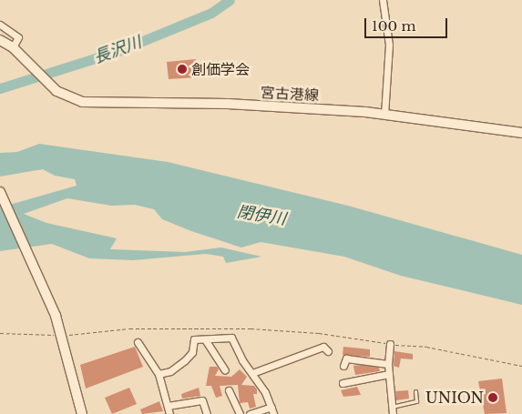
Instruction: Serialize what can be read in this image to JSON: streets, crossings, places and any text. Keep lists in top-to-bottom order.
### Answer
{
  "streets": {
    "main road": ["宮古港線"]
  },
  "water": ["長沢川", "閉伊川"],
  "places": ["創価学会", "UNION"],
  "scale_bar": "100 m"
}
